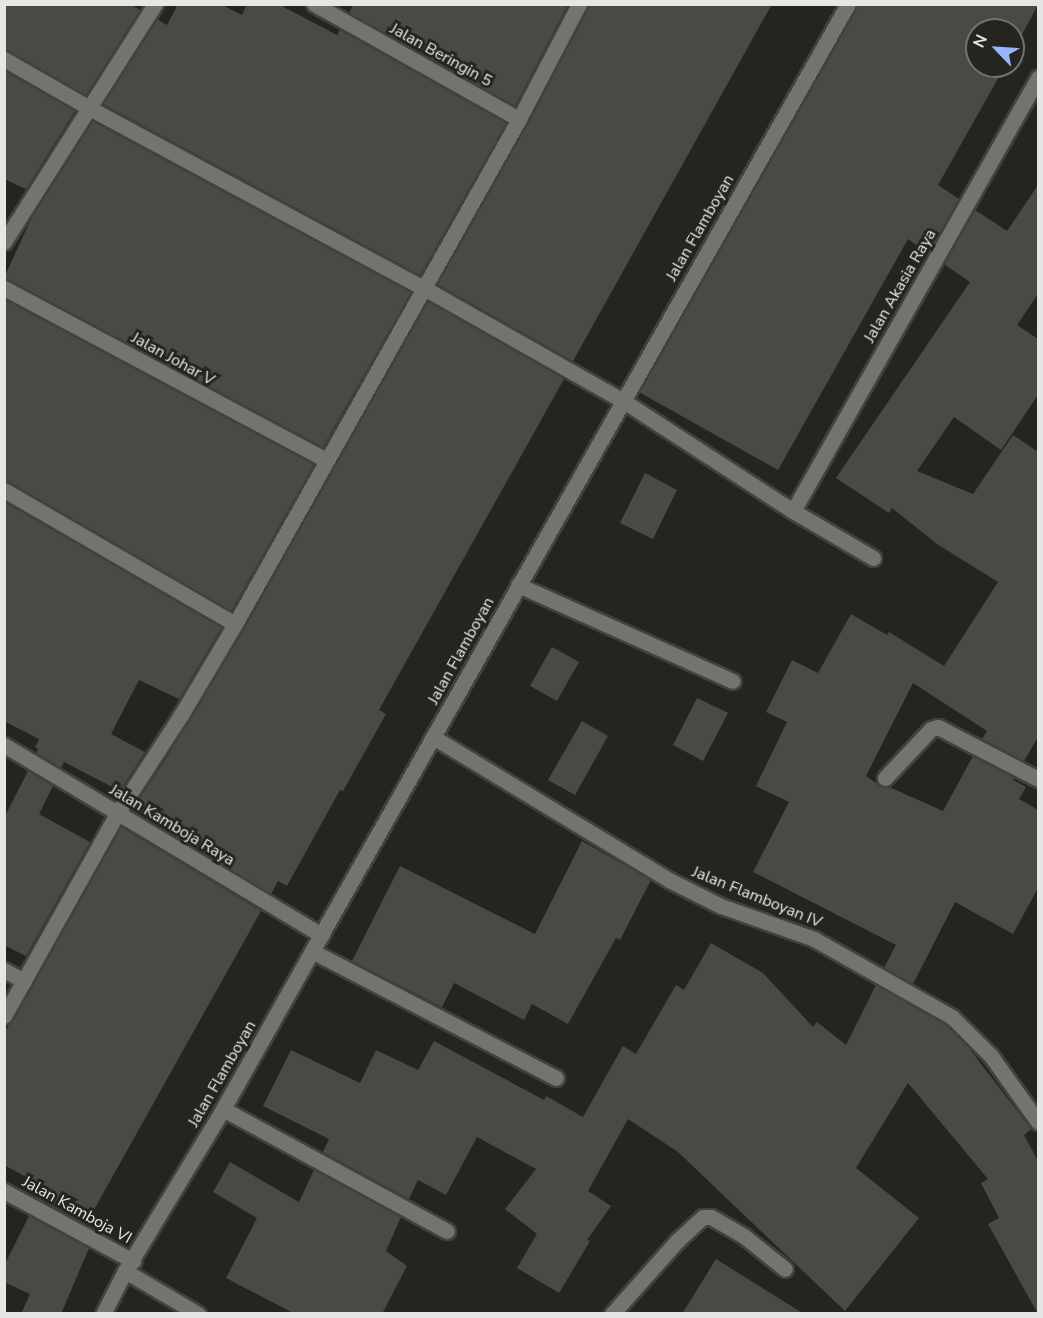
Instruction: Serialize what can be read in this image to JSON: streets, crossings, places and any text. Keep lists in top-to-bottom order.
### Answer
{
  "streets": {
    "street": [
      "Jalan Beringin 5",
      "Jalan Flamboyan",
      "Jalan Akasia Raya",
      "Jalan Johar V",
      "Jalan Kamboja Raya",
      "Jalan Flamboyan IV",
      "Jalan Kamboja VI"
    ]
  },
  "crossings": [
    ["Jalan Flamboyan", "Jalan Kamboja Raya"],
    ["Jalan Flamboyan", "Jalan Flamboyan IV"],
    ["Jalan Flamboyan", "Jalan Kamboja VI"]
  ],
  "north": "top left"
}
